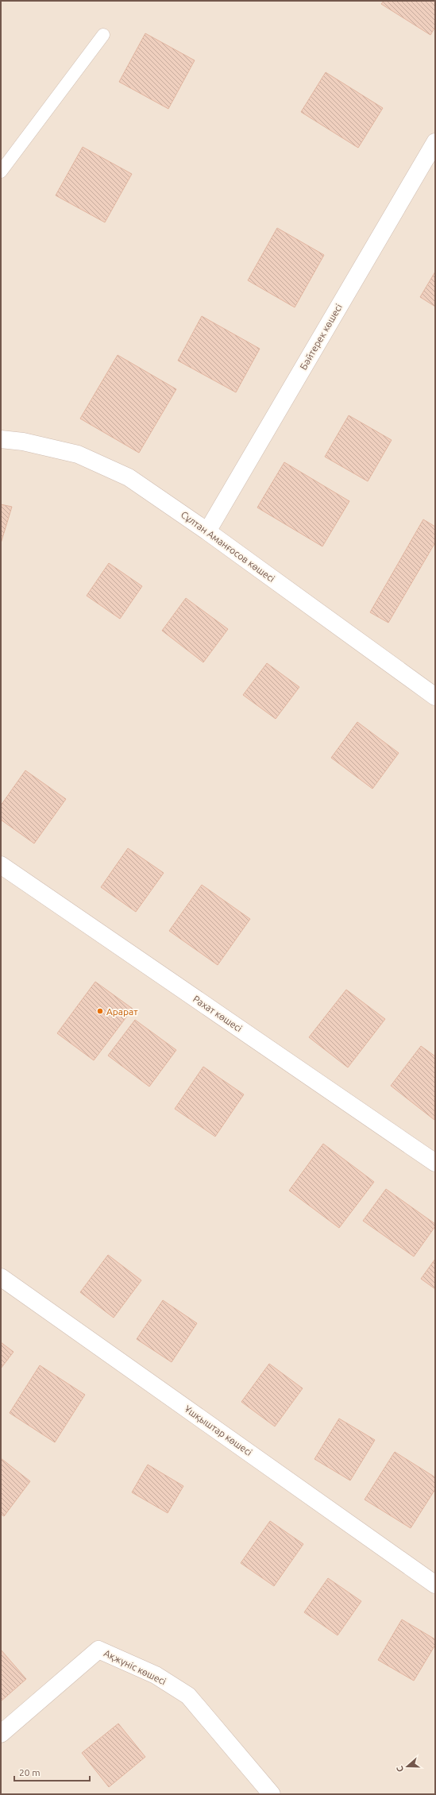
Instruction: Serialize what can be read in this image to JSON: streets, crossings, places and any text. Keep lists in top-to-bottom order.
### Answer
{
  "streets": {
    "street": [
      "Бәйтерек көшесі",
      "Сұлтан Аманғосов көшесі",
      "Рахат көшесі",
      "Ұшқыштар көшесі",
      "Ақжүніс көшесі"
    ]
  },
  "crossings": [
    ["Бәйтерек көшесі", "Сұлтан Аманғосов көшесі"]
  ],
  "places": ["Арарат"],
  "scale_bar": "20 m",
  "north": "left"
}
